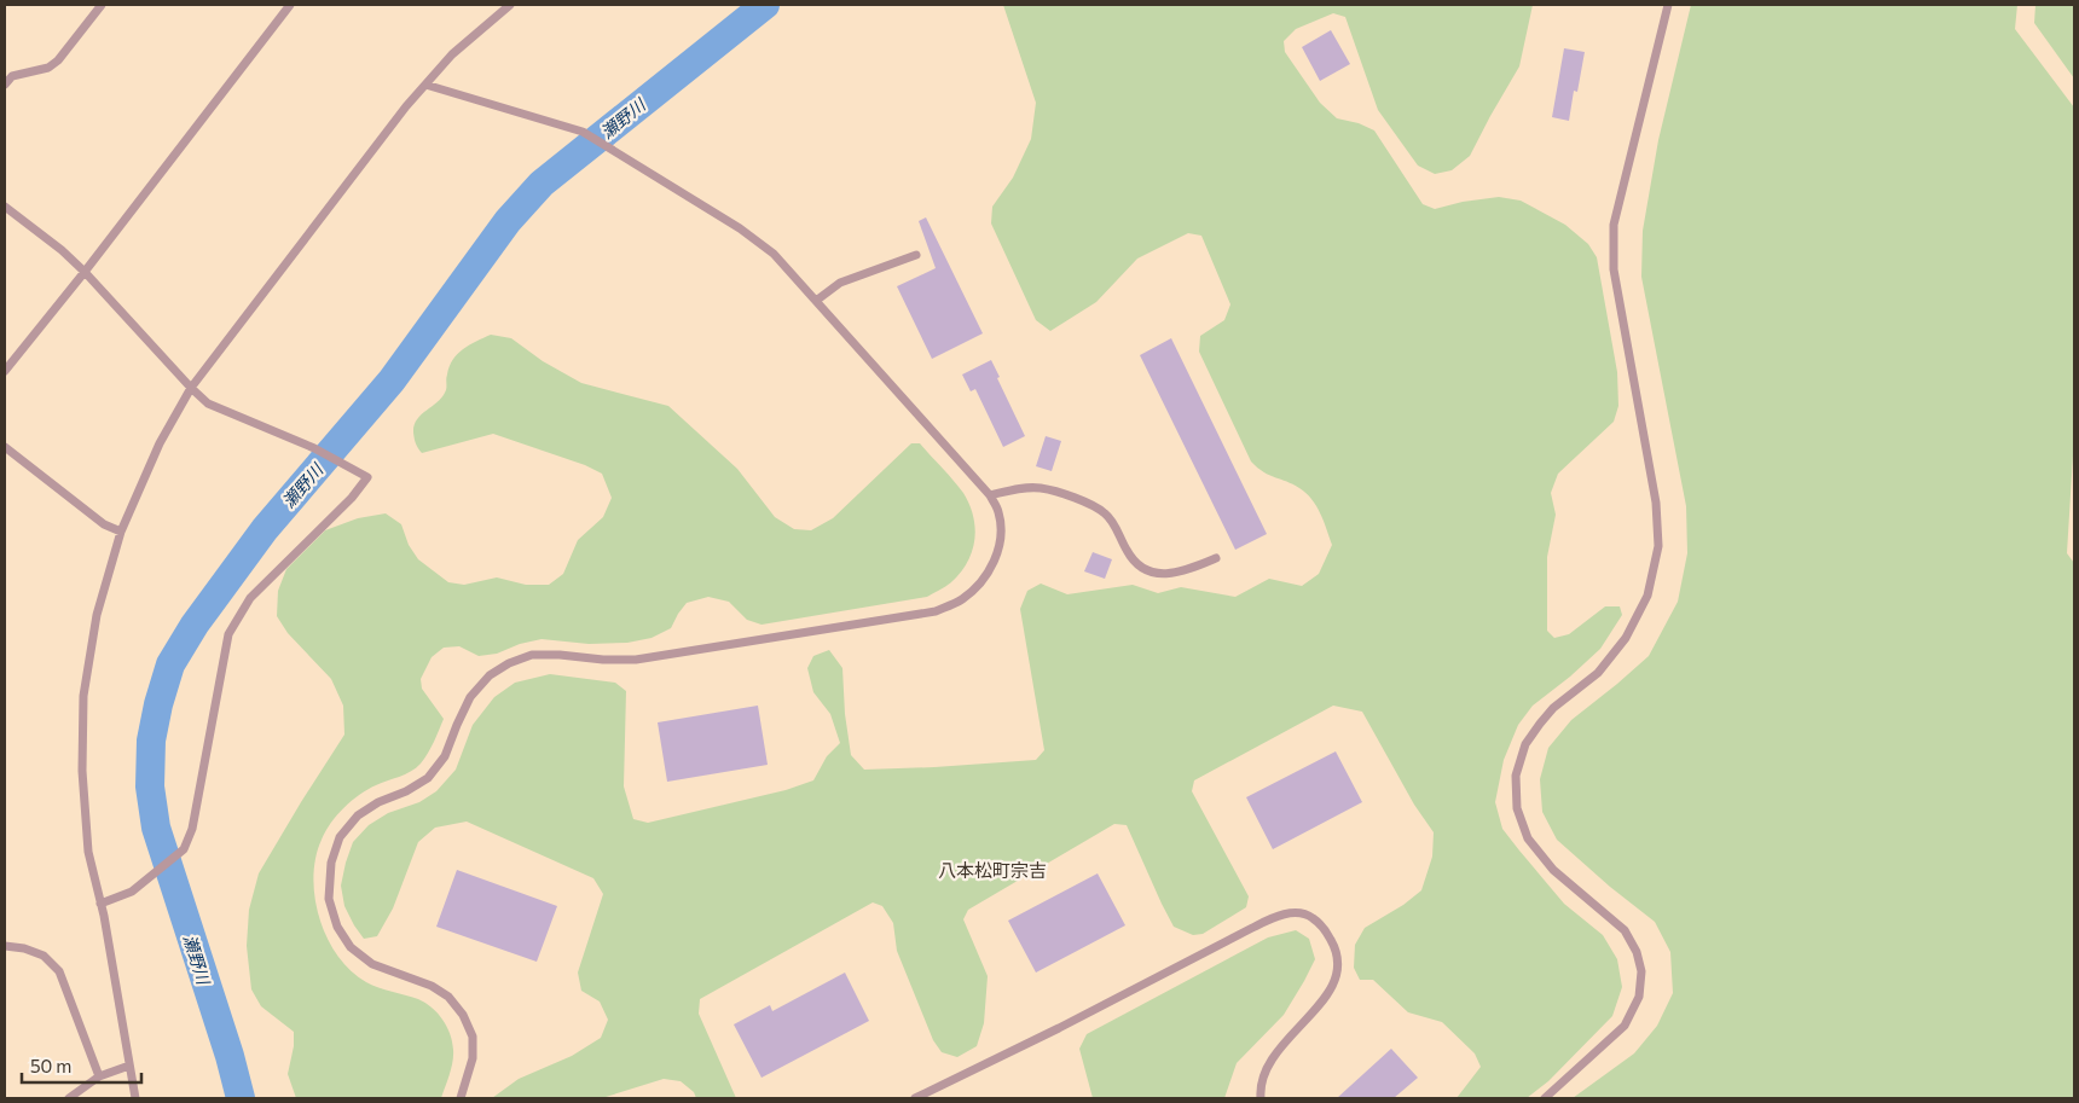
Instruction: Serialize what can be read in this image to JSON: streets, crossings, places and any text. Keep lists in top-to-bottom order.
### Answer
{
  "districts": ["八本松町宗吉"],
  "water": ["瀬野川"],
  "scale_bar": "50 m"
}
